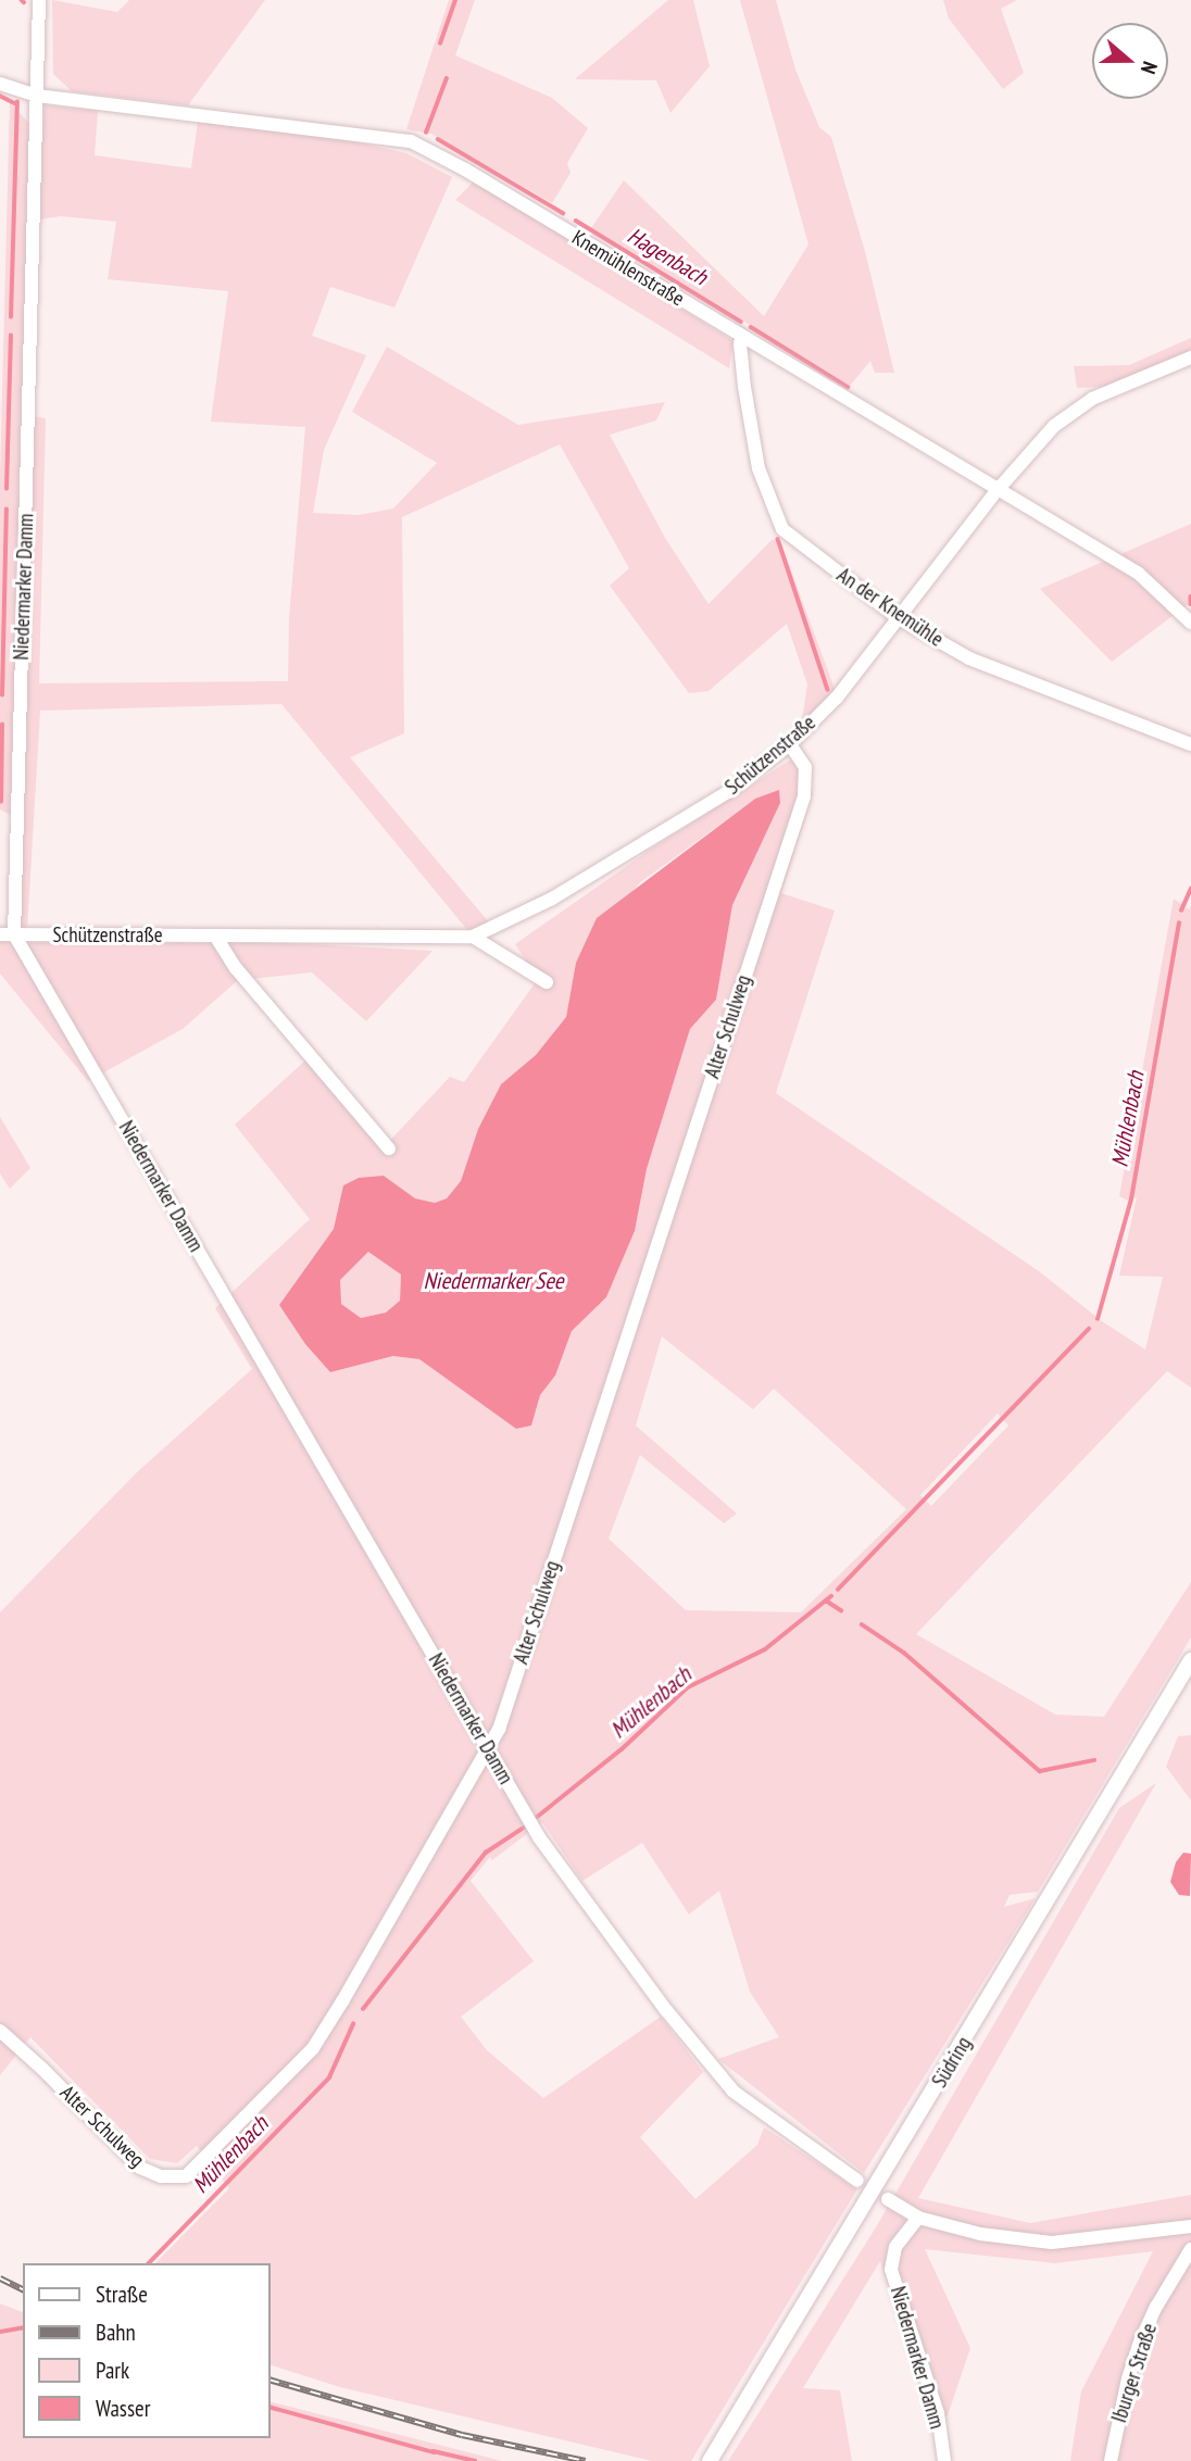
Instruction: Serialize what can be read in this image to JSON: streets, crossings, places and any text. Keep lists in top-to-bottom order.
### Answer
{
  "streets": {
    "main road": ["Südring"],
    "street": [
      "Knemühlenstraße",
      "Niedermarker Damm",
      "An der Knemühle",
      "Schützenstraße",
      "Alter Schulweg",
      "Iburger Straße"
    ]
  },
  "crossings": [
    ["Knemühlenstraße", "Niedermarker Damm"],
    ["Knemühlenstraße", "An der Knemühle"],
    ["Knemühlenstraße", "Schützenstraße"],
    ["Niedermarker Damm", "Schützenstraße"],
    ["Niedermarker Damm", "Alter Schulweg"],
    ["An der Knemühle", "Schützenstraße"],
    ["Schützenstraße", "Alter Schulweg"]
  ],
  "water": ["Hagenbach", "Mühlenbach", "Niedermarker See"],
  "legend": [
    "Straße",
    "Bahn",
    "Park",
    "Wasser"
  ],
  "north": "right"
}
